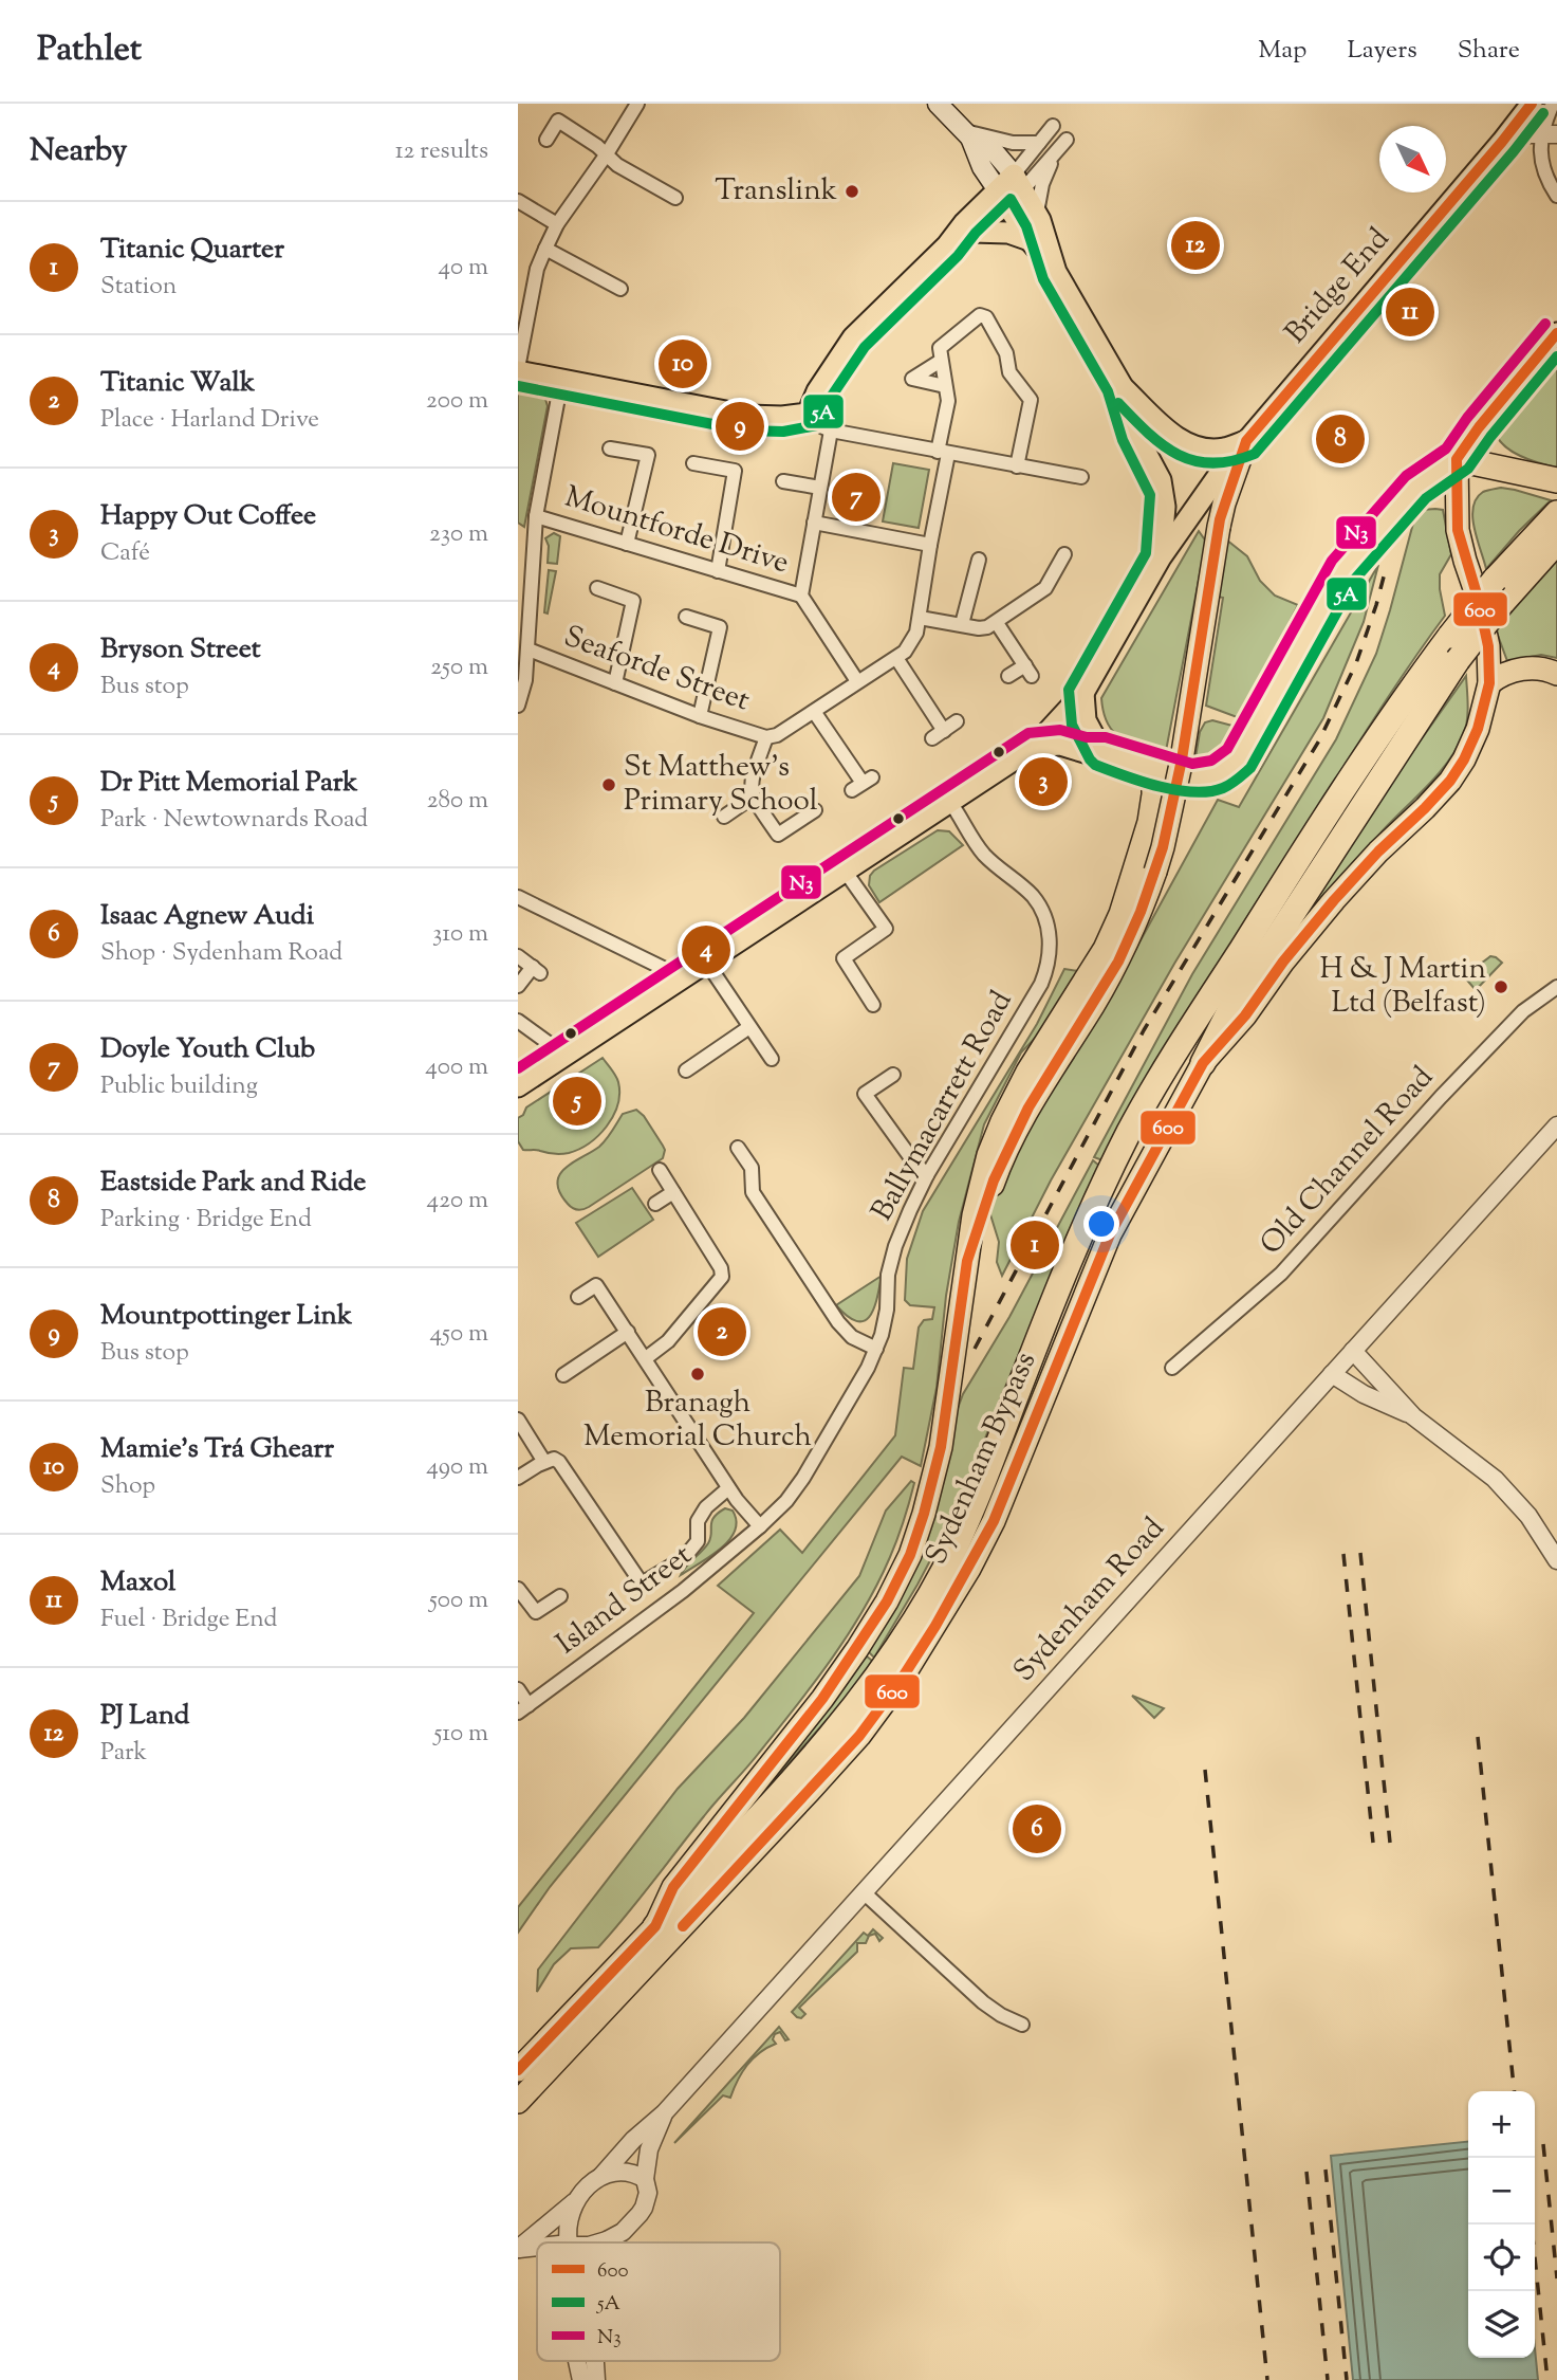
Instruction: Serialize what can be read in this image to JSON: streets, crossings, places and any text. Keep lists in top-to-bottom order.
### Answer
{
  "streets": {
    "highway": ["Bridge End", "Sydenham Bypass"],
    "street": [
      "Mountforde Drive",
      "Seaforde Street",
      "Ballymacarrett Road",
      "Old Channel Road",
      "Island Street",
      "Sydenham Road"
    ]
  },
  "crossings": [
    ["Ballymacarrett Road", "Island Street"]
  ],
  "places": [
    "Translink",
    "St Matthew's Primary School",
    "H & J Martin Ltd (Belfast)",
    "Branagh Memorial Church"
  ],
  "lines": ["transit line 600", "transit line 5A", "transit line N3"],
  "legend": ["600", "5A", "N3"],
  "north": "bottom right",
  "page": {
    "header": "Pathlet",
    "nav": ["Map", "Layers", "Share"],
    "heading": ["Nearby", "12 results"],
    "list": [
      {
        "mark": "1",
        "name": "Titanic Quarter",
        "note": "Station",
        "value": "40 m"
      },
      {
        "mark": "2",
        "name": "Titanic Walk",
        "note": "Place · Harland Drive",
        "value": "200 m"
      },
      {
        "mark": "3",
        "name": "Happy Out Coffee",
        "note": "Café",
        "value": "230 m"
      },
      {
        "mark": "4",
        "name": "Bryson Street",
        "note": "Bus stop",
        "value": "250 m"
      },
      {
        "mark": "5",
        "name": "Dr Pitt Memorial Park",
        "note": "Park · Newtownards Road",
        "value": "280 m"
      },
      {
        "mark": "6",
        "name": "Isaac Agnew Audi",
        "note": "Shop · Sydenham Road",
        "value": "310 m"
      },
      {
        "mark": "7",
        "name": "Doyle Youth Club",
        "note": "Public building",
        "value": "400 m"
      },
      {
        "mark": "8",
        "name": "Eastside Park and Ride",
        "note": "Parking · Bridge End",
        "value": "420 m"
      },
      {
        "mark": "9",
        "name": "Mountpottinger Link",
        "note": "Bus stop",
        "value": "450 m"
      },
      {
        "mark": "10",
        "name": "Mamie's Trá Ghearr",
        "note": "Shop",
        "value": "490 m"
      },
      {
        "mark": "11",
        "name": "Maxol",
        "note": "Fuel · Bridge End",
        "value": "500 m"
      },
      {
        "mark": "12",
        "name": "PJ Land",
        "note": "Park",
        "value": "510 m"
      }
    ],
    "pins": [
      "12",
      "11",
      "10",
      "9",
      "8",
      "7",
      "3",
      "4",
      "5",
      "1",
      "2",
      "6"
    ],
    "map_buttons": ["+", "−"]
  }
}
